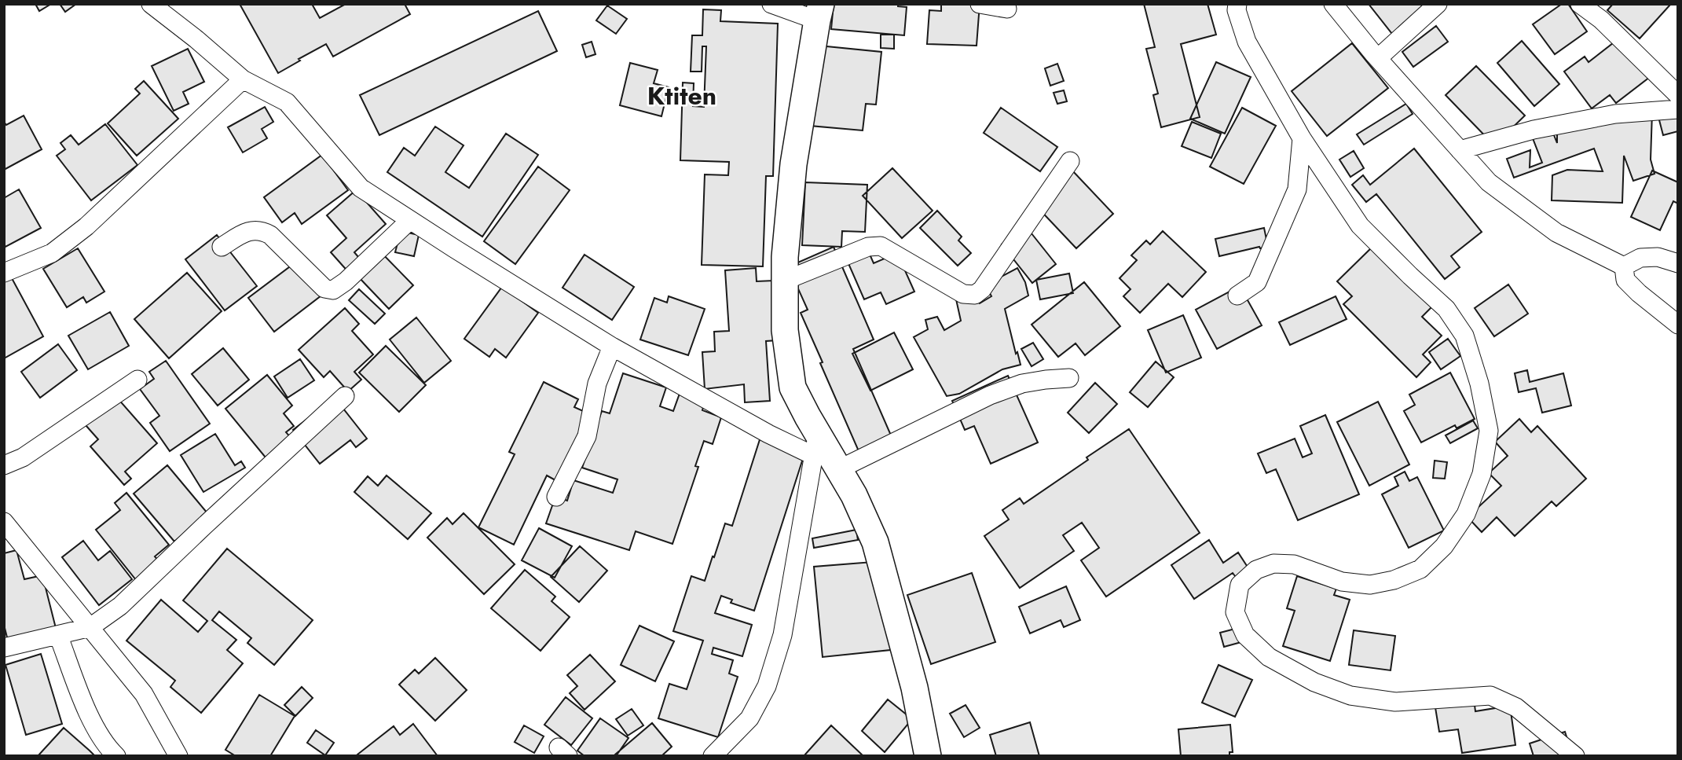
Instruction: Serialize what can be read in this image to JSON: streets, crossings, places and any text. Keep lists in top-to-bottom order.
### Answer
{
  "districts": ["Ktiten"]
}
